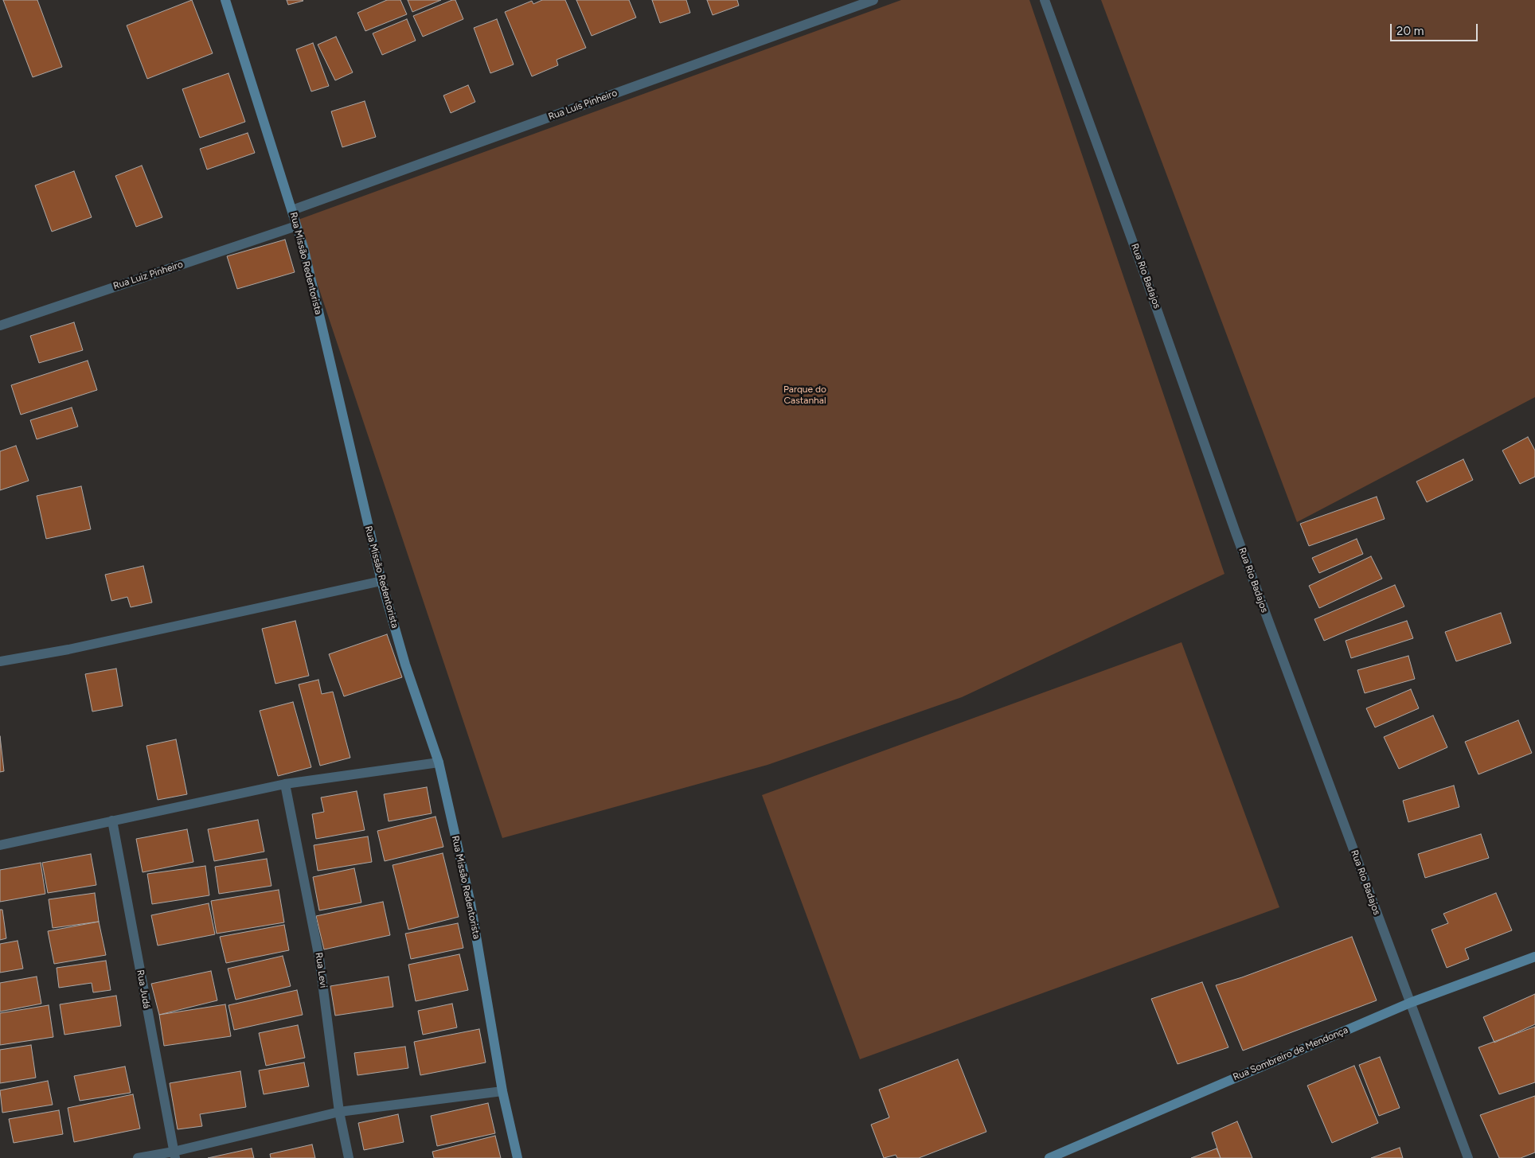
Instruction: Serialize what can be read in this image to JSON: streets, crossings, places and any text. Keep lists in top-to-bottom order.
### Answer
{
  "streets": {
    "street": [
      "Rua Luís Pinheiro",
      "Rua Missão Redentorista",
      "Rua Luiz Pinheiro",
      "Rua Rio Badajos",
      "Rua Levi",
      "Rua Judá",
      "Rua Sombreiro de Mendonça"
    ]
  },
  "crossings": [
    ["Rua Luís Pinheiro", "Rua Missão Redentorista"],
    ["Rua Missão Redentorista", "Rua Luiz Pinheiro"],
    ["Rua Rio Badajos", "Rua Sombreiro de Mendonça"]
  ],
  "parks": ["Parque do Castanhal"],
  "scale_bar": "20 m"
}
